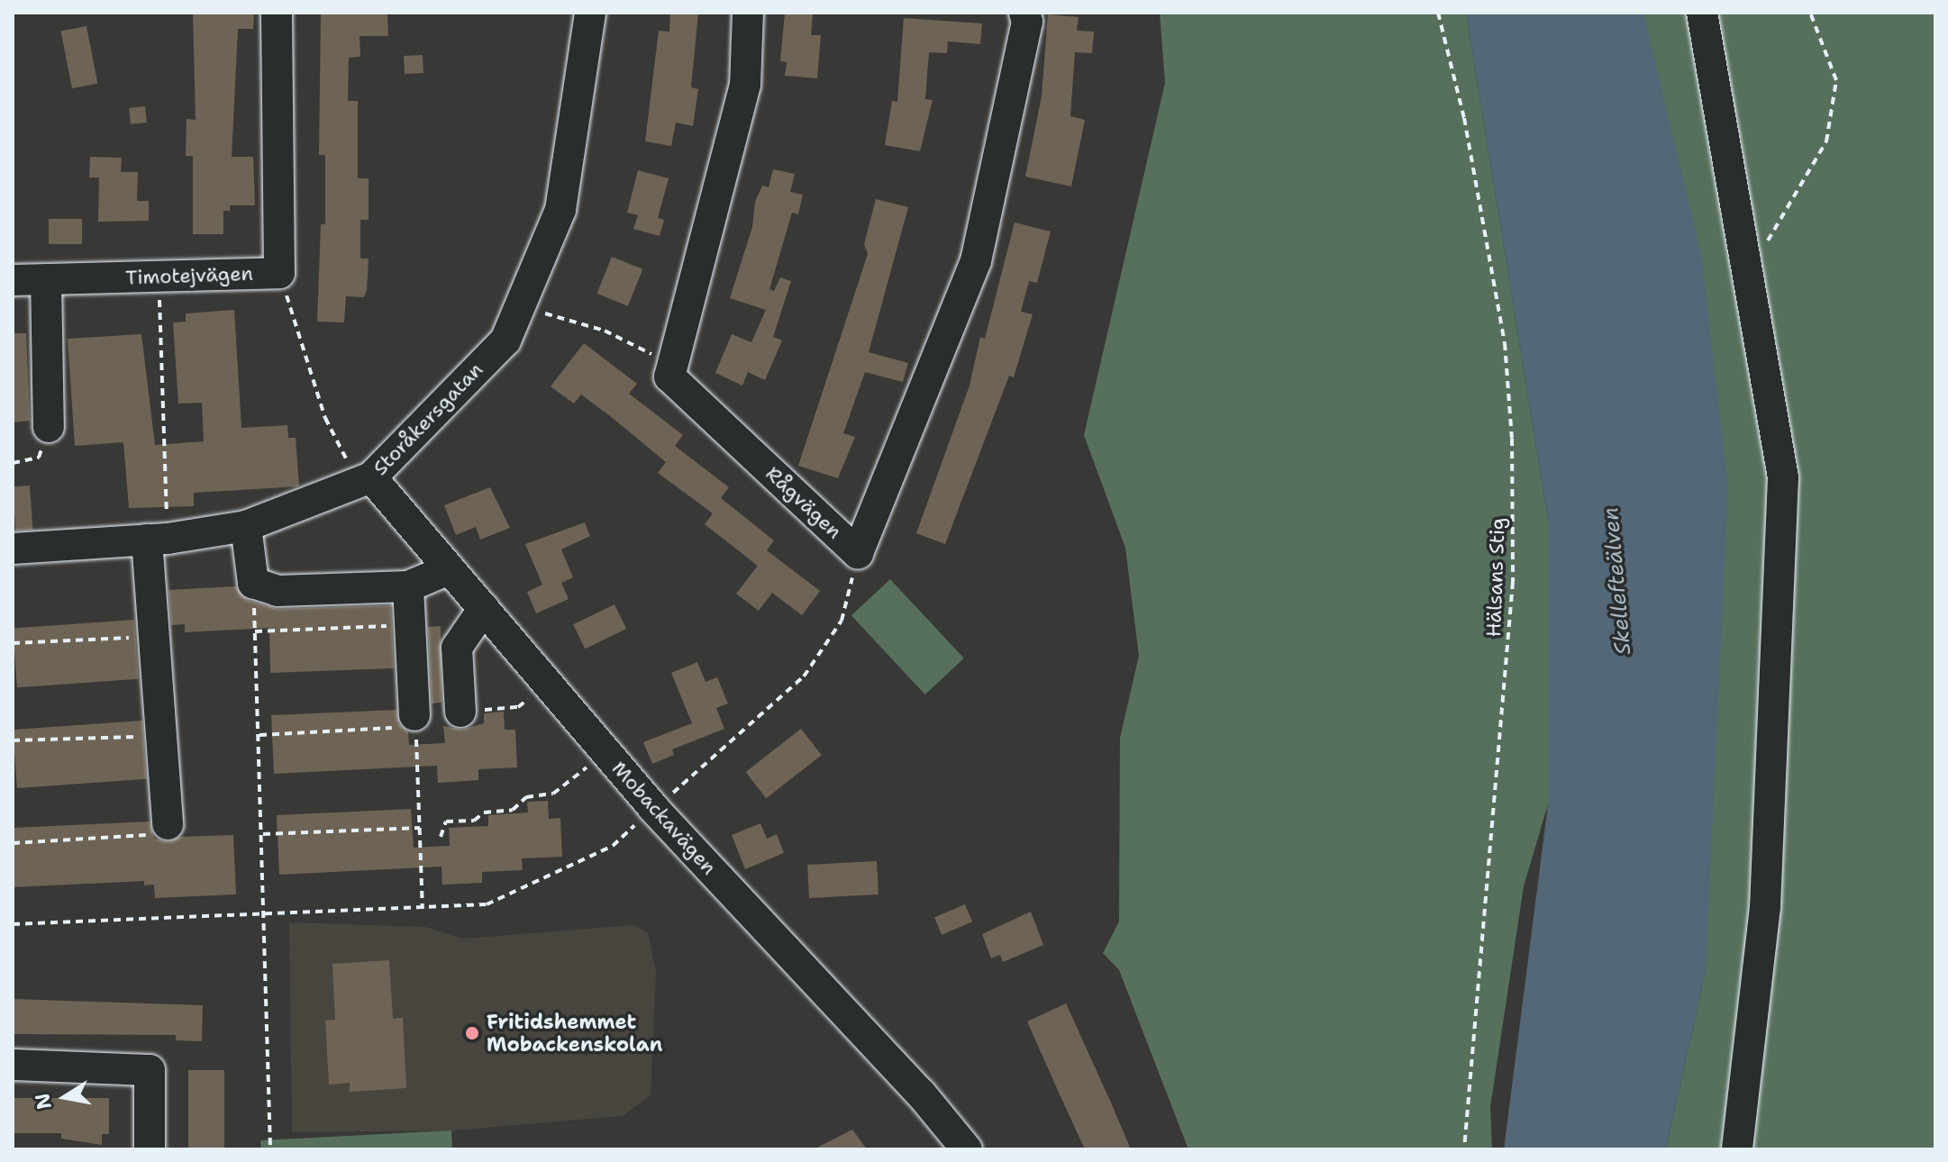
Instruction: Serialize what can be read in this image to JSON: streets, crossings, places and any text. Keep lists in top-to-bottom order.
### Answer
{
  "streets": {
    "street": [
      "Timotejvägen",
      "Storåkersgatan",
      "Rågvägen",
      "Mobackavägen"
    ],
    "path": ["Hälsans Stig"]
  },
  "crossings": [
    ["Storåkersgatan", "Mobackavägen"]
  ],
  "water": ["Skellefteälven"],
  "places": ["Fritidshemmet Mobackenskolan"],
  "north": "left"
}
